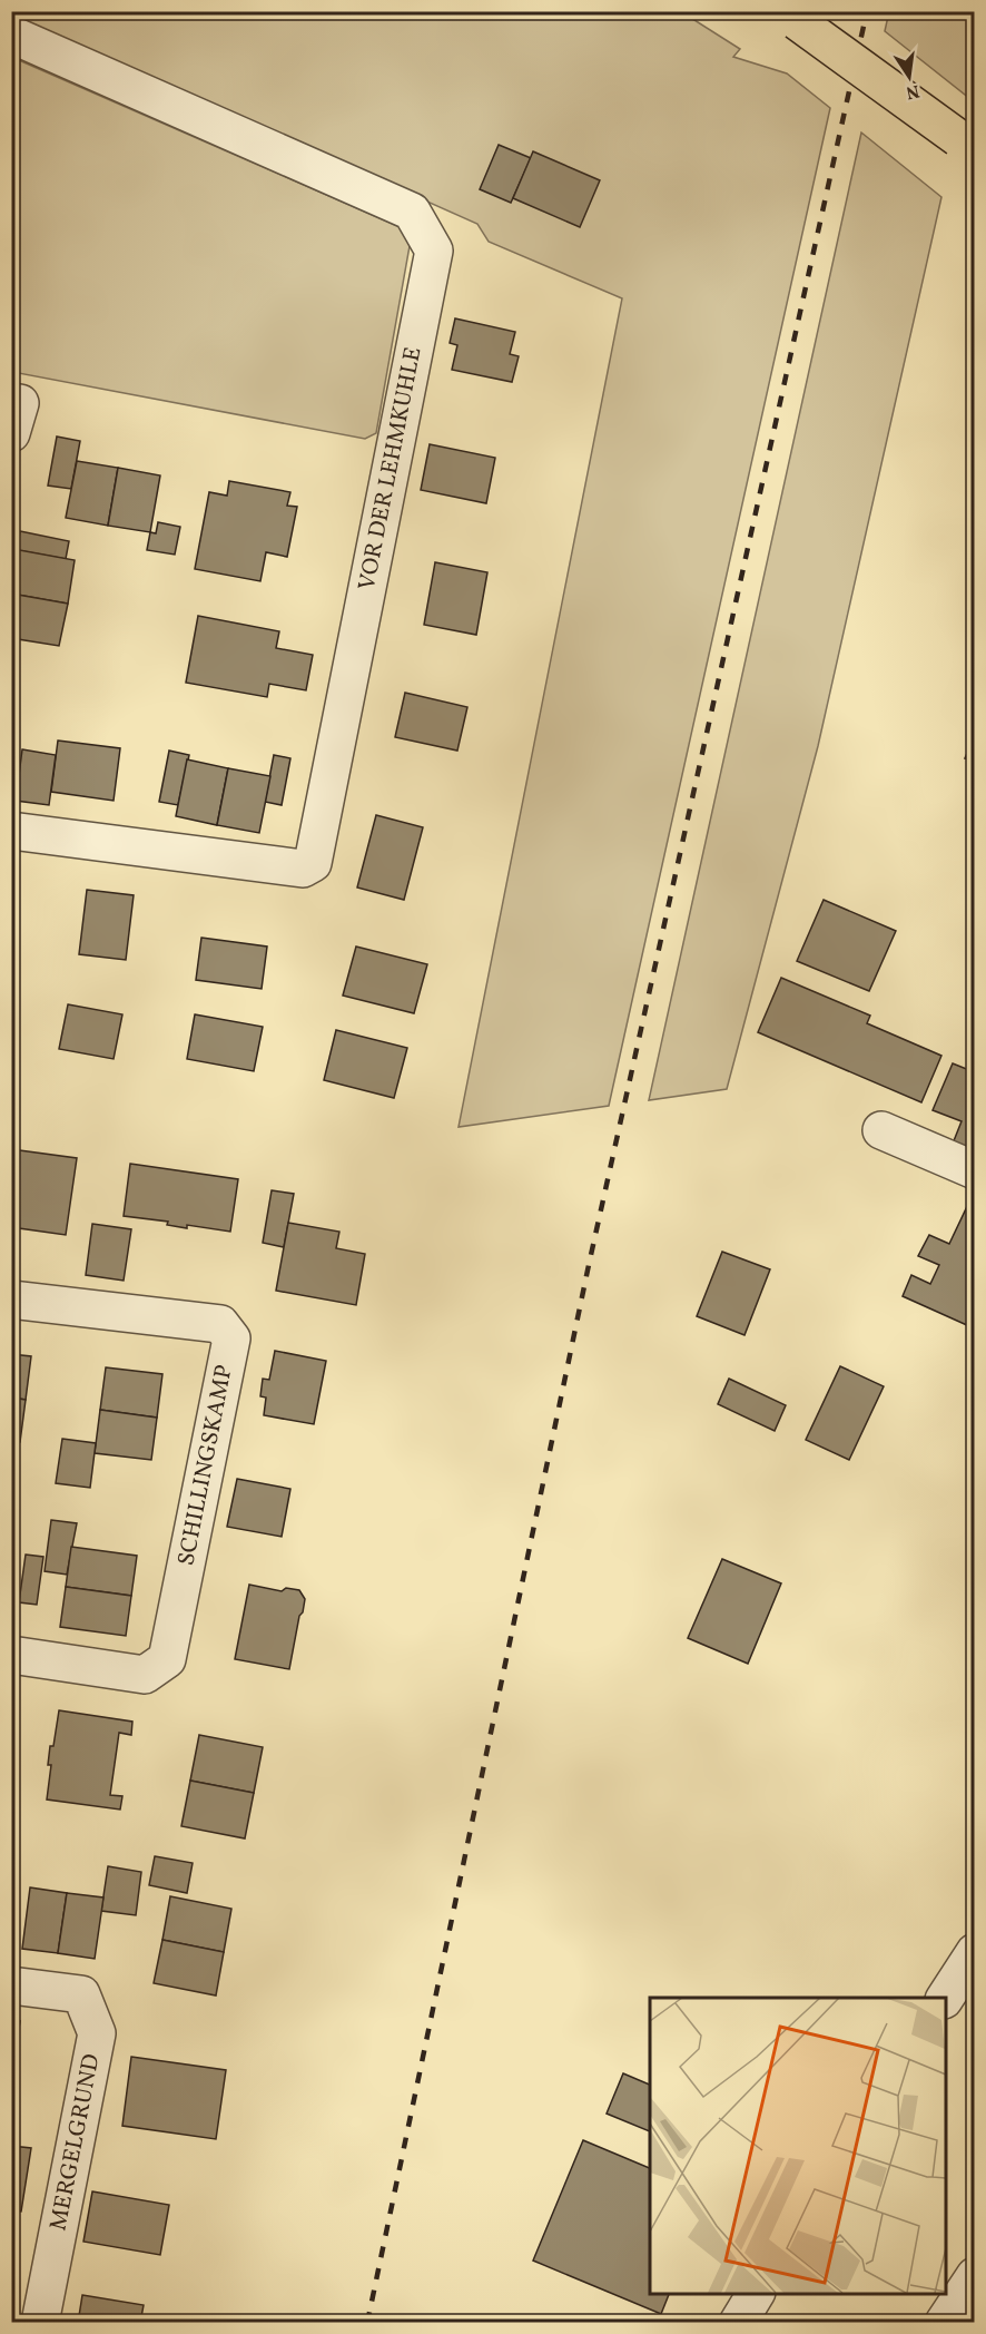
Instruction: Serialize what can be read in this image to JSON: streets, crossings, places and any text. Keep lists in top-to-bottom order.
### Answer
{
  "streets": {
    "street": ["VOR DER LEHMKUHLE", "SCHILLINGSKAMP", "MERGELGRUND"]
  },
  "north": "bottom"
}
